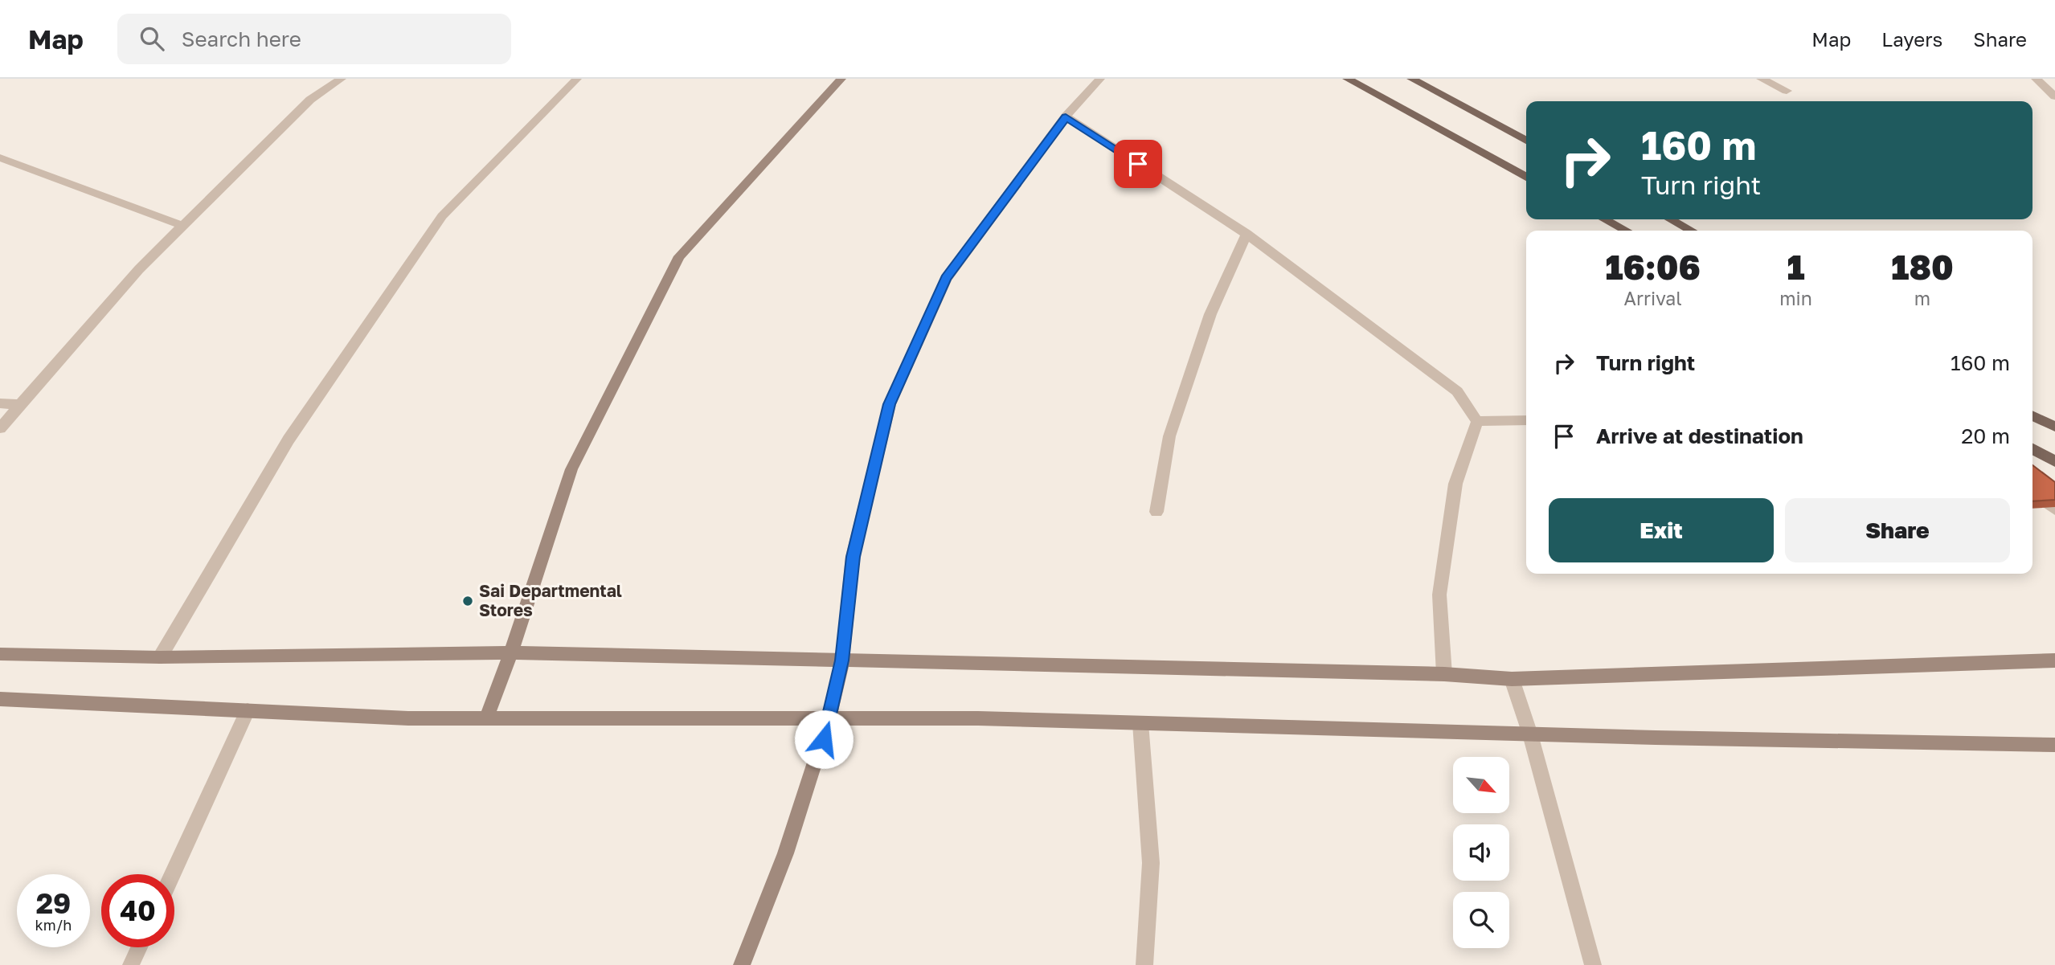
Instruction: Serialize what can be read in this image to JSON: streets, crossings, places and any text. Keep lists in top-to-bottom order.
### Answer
{
  "places": ["Sai Departmental Stores"],
  "north": "bottom right",
  "page": {
    "header": "Map",
    "search": "Search here",
    "nav": ["Map", "Layers", "Share"],
    "turn": ["160 m", "Turn right"],
    "eta": [
      "16:06",
      "Arrival",
      "1",
      "min",
      "180",
      "m"
    ],
    "list": [
      {
        "name": "Turn right",
        "value": "160 m"
      },
      {
        "name": "Arrive at destination",
        "value": "20 m"
      }
    ],
    "buttons": ["Exit", "Share"],
    "speed": "29 km/h",
    "limit": "40"
  }
}
